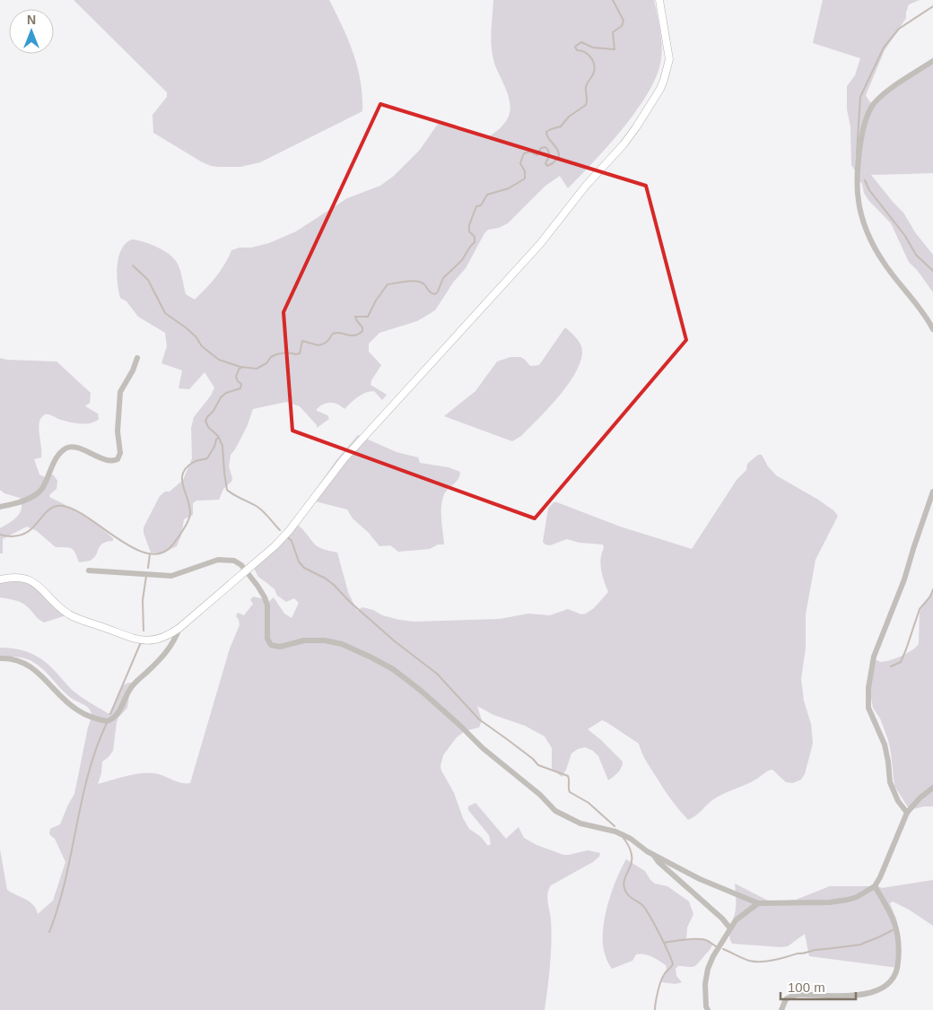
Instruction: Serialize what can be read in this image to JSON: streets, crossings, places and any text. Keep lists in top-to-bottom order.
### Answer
{
  "scale_bar": "100 m",
  "north": "top"
}
